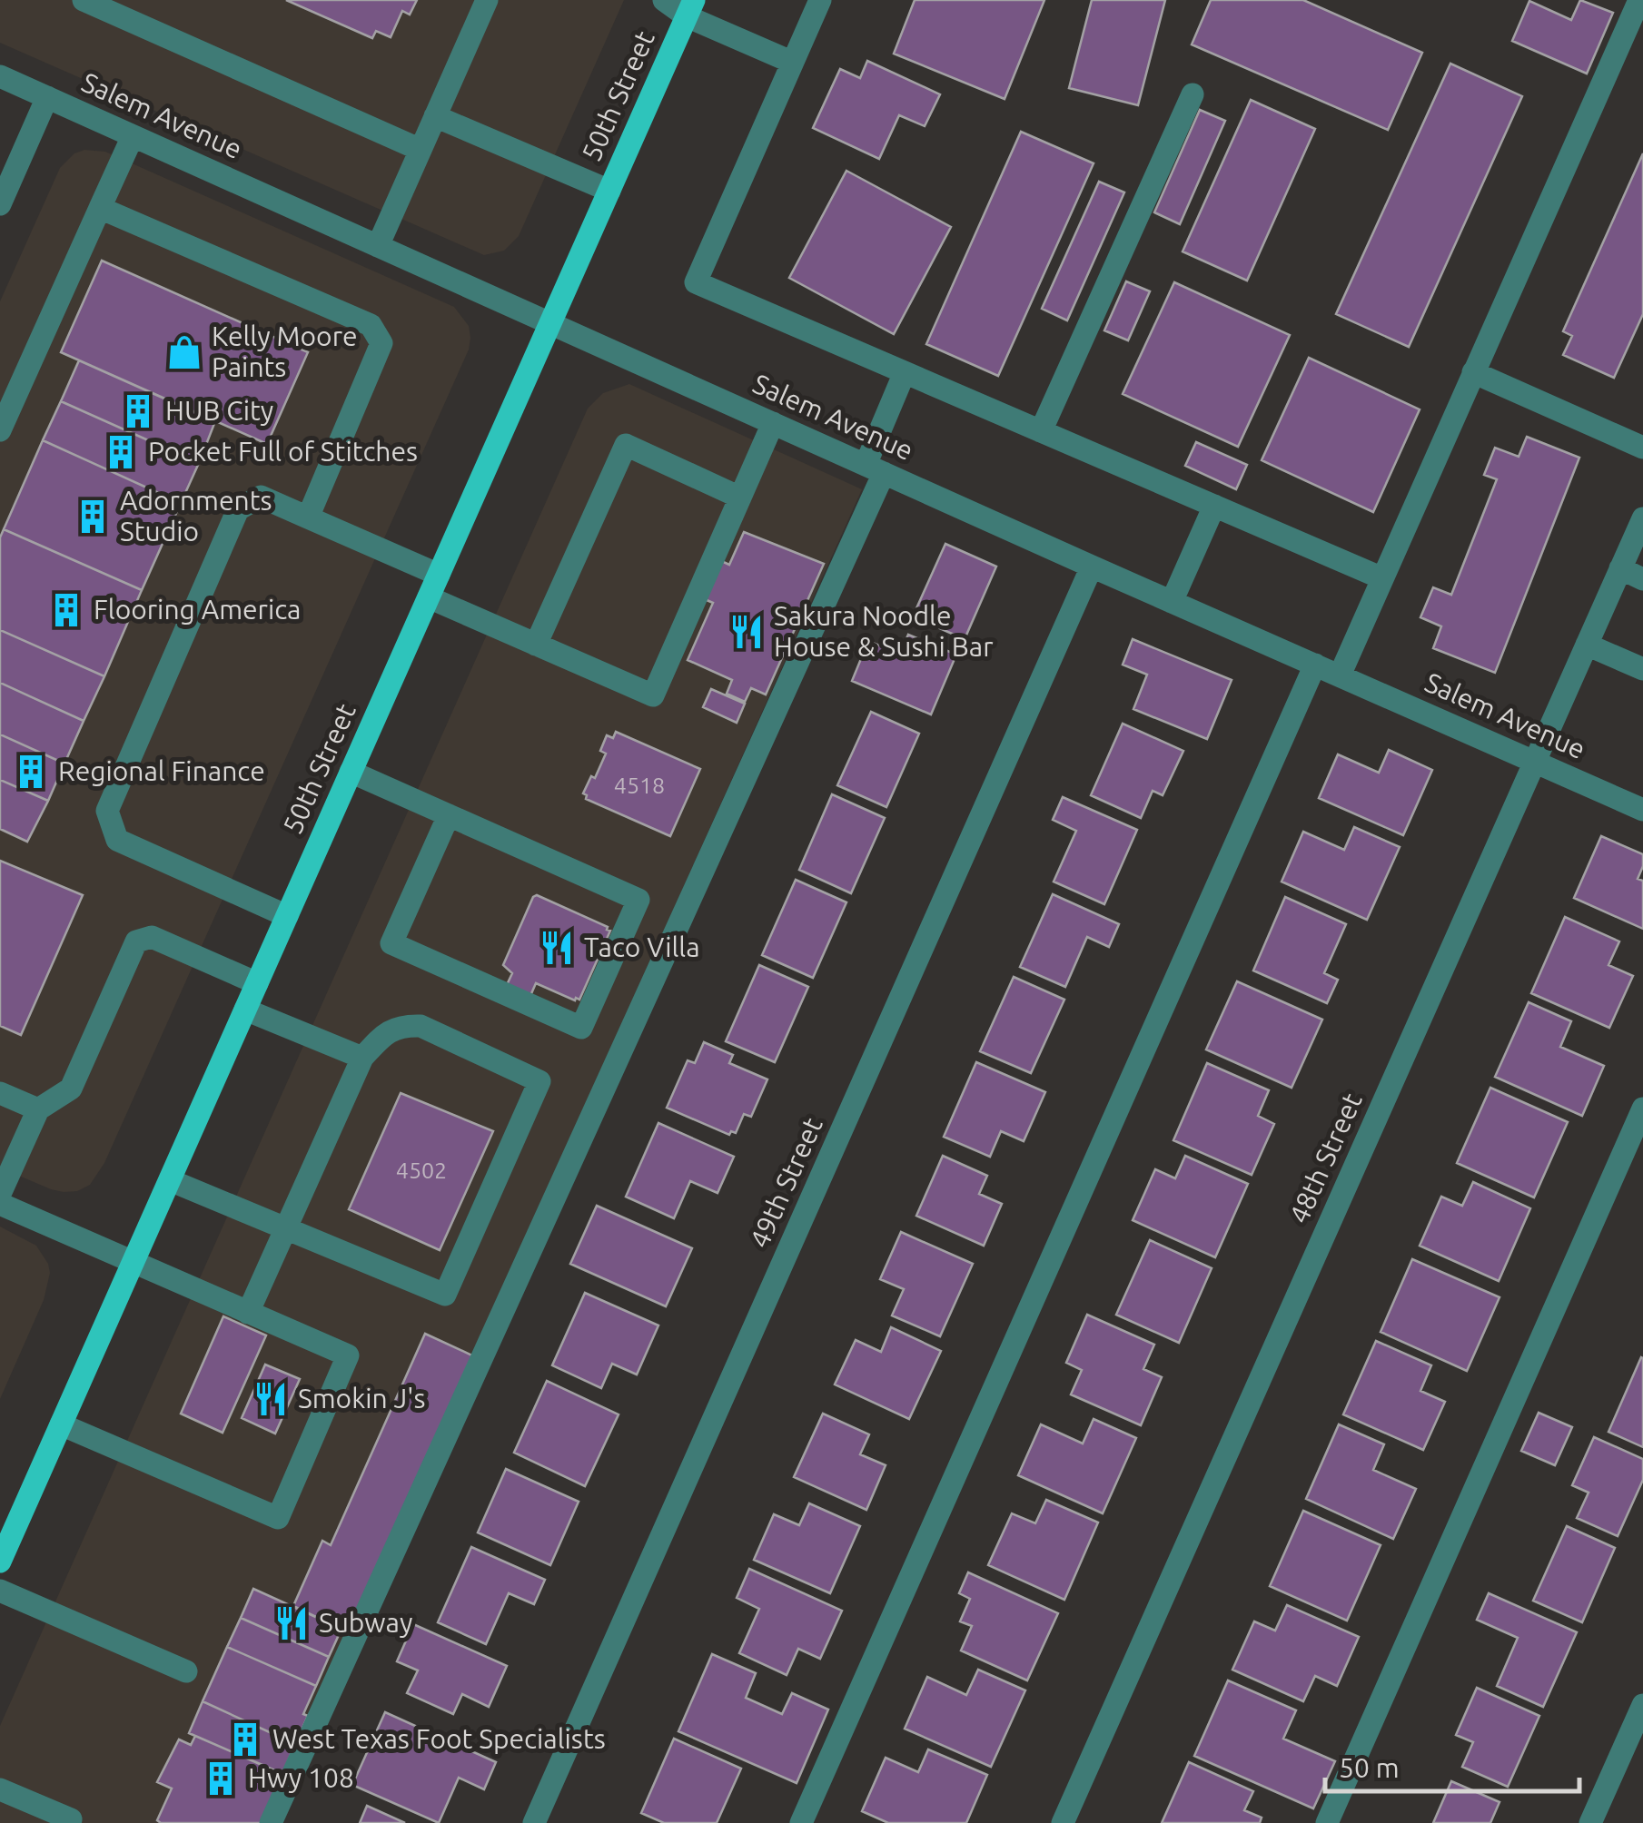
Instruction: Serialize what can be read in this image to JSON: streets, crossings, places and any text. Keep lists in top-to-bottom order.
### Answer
{
  "streets": {
    "main road": ["50th Street"],
    "street": ["Salem Avenue", "48th Street", "49th Street"]
  },
  "crossings": [
    ["50th Street", "Salem Avenue"],
    ["Salem Avenue", "48th Street"],
    ["Salem Avenue", "49th Street"]
  ],
  "places": {
    "shop": ["Kelly Moore Paints"],
    "building": [
      "HUB City",
      "Pocket Full of Stitches",
      "Adornments Studio",
      "Flooring America",
      "Regional Finance",
      "West Texas Foot Specialists",
      "Hwy 108"
    ],
    "restaurant": [
      "Sakura Noodle House & Sushi Bar",
      "Taco Villa",
      "Smokin J's",
      "Subway"
    ]
  },
  "house_numbers": ["4518", "4502"],
  "scale_bar": "50 m"
}
